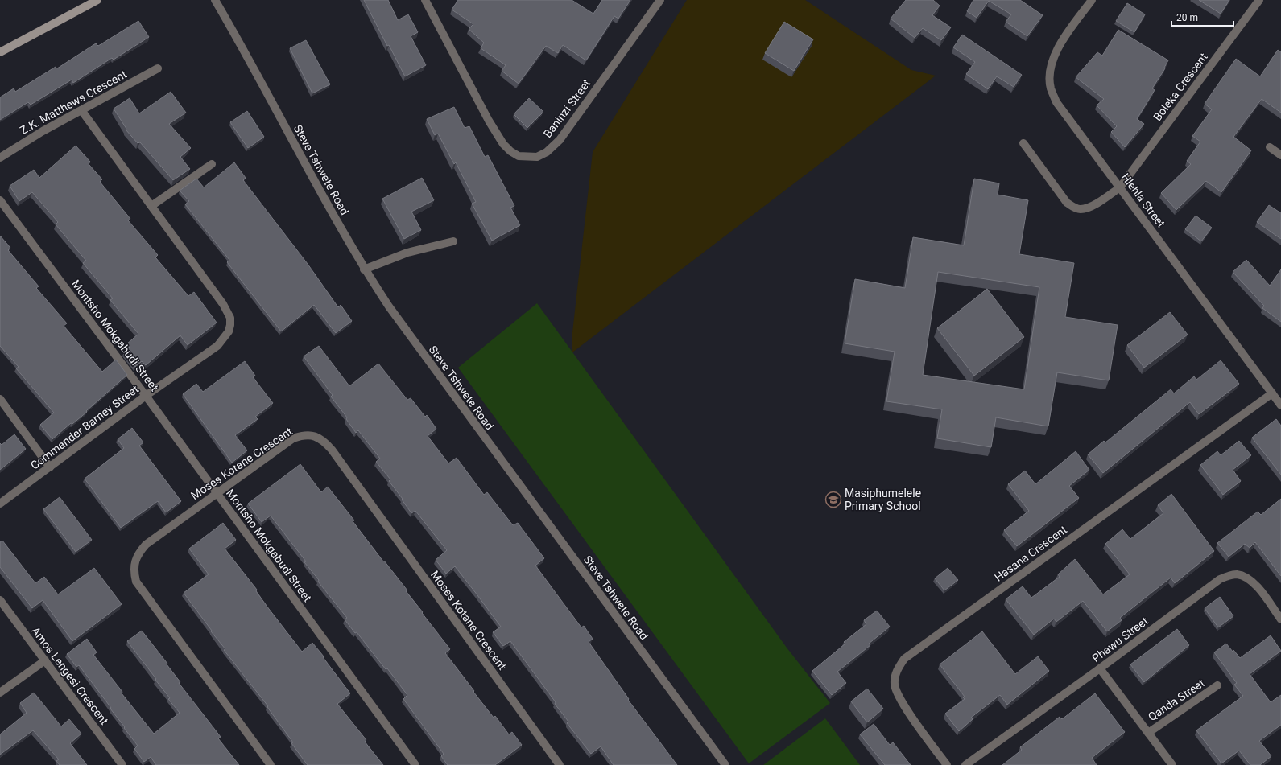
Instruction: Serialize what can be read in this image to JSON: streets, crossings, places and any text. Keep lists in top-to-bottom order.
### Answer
{
  "streets": {
    "street": [
      "Boleka Crescent",
      "Z.K. Matthews Crescent",
      "Baninzi Street",
      "Steve Tshwete Road",
      "Hlehla Street",
      "Montsho Mokgabudi Street",
      "Commander Barney Street",
      "Moses Kotane Crescent",
      "Hasana Crescent",
      "Phawu Street",
      "Amos Lengesi Crescent",
      "Qanda Street"
    ]
  },
  "crossings": [
    ["Boleka Crescent", "Hlehla Street"],
    ["Z.K. Matthews Crescent", "Commander Barney Street"],
    ["Hlehla Street", "Hasana Crescent"],
    ["Montsho Mokgabudi Street", "Commander Barney Street"],
    ["Montsho Mokgabudi Street", "Moses Kotane Crescent"],
    ["Phawu Street", "Qanda Street"]
  ],
  "places": {
    "school or university": ["Masiphumelele Primary School"]
  },
  "scale_bar": "20 m"
}
